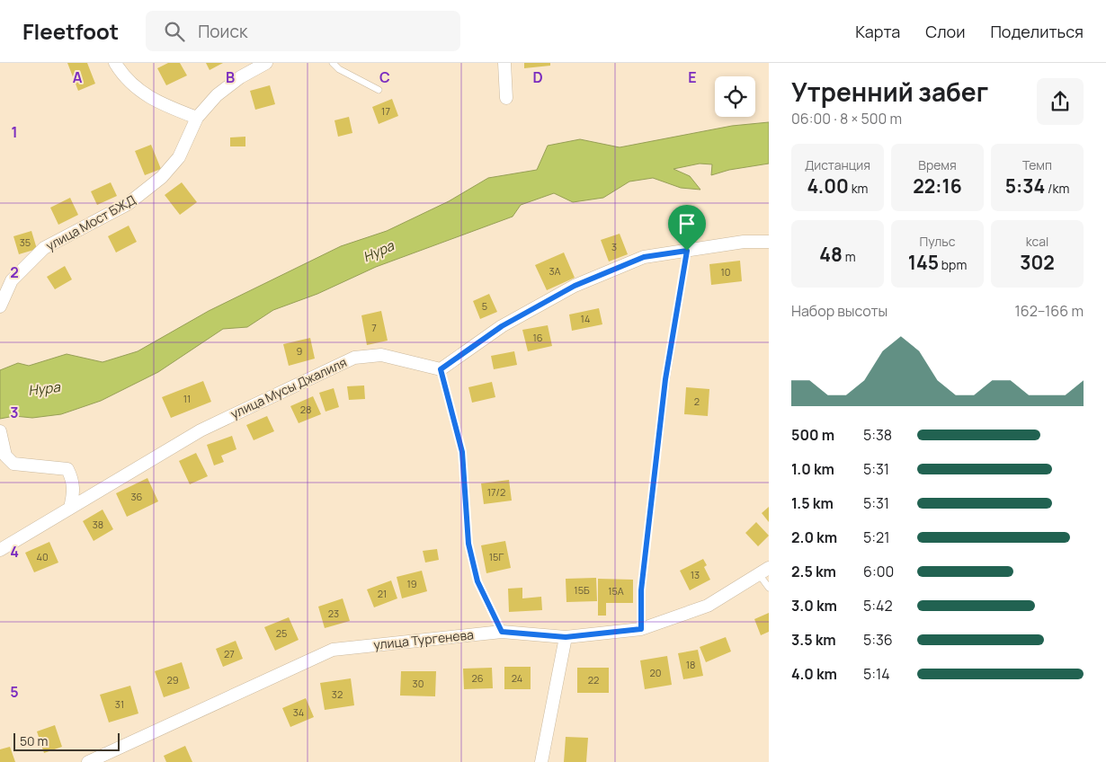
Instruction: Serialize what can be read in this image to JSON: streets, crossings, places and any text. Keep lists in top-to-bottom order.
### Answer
{
  "streets": {
    "street": ["улица Мост БЖД", "улица Мусы Джалиля", "улица Тургенева"]
  },
  "water": ["Нура"],
  "house_numbers": [
    "17",
    "35",
    "3",
    "3А",
    "10",
    "5",
    "14",
    "7",
    "16",
    "9",
    "11",
    "2",
    "28",
    "17/2",
    "36",
    "38",
    "40",
    "15Г",
    "13",
    "19",
    "15Б",
    "15А",
    "21",
    "23",
    "25",
    "27",
    "18",
    "20",
    "26",
    "24",
    "29",
    "22",
    "30",
    "32",
    "31",
    "34"
  ],
  "scale_bar": "50 m",
  "page": {
    "header": "Fleetfoot",
    "search": "Поиск",
    "nav": ["Карта", "Слои", "Поделиться"],
    "heading": ["Утренний забег", "06:00 · 8 × 500 m"],
    "stats": [
      ["Дистанция", "4.00 km"],
      ["Время", "22:16"],
      ["Темп", "5:34 /km"],
      ["48 m"],
      ["Пульс", "145 bpm"],
      ["kcal", "302"]
    ],
    "chart": ["Набор высоты", "162–166 m"],
    "list": [
      {
        "name": "500 m",
        "note": "5:38"
      },
      {
        "name": "1.0 km",
        "note": "5:31"
      },
      {
        "name": "1.5 km",
        "note": "5:31"
      },
      {
        "name": "2.0 km",
        "note": "5:21"
      },
      {
        "name": "2.5 km",
        "note": "6:00"
      },
      {
        "name": "3.0 km",
        "note": "5:42"
      },
      {
        "name": "3.5 km",
        "note": "5:36"
      },
      {
        "name": "4.0 km",
        "note": "5:14"
      }
    ],
    "scale": "50 m"
  },
  "grid": {
    "columns": [
      "A",
      "B",
      "C",
      "D",
      "E"
    ],
    "rows": [
      "1",
      "2",
      "3",
      "4",
      "5"
    ]
  }
}
